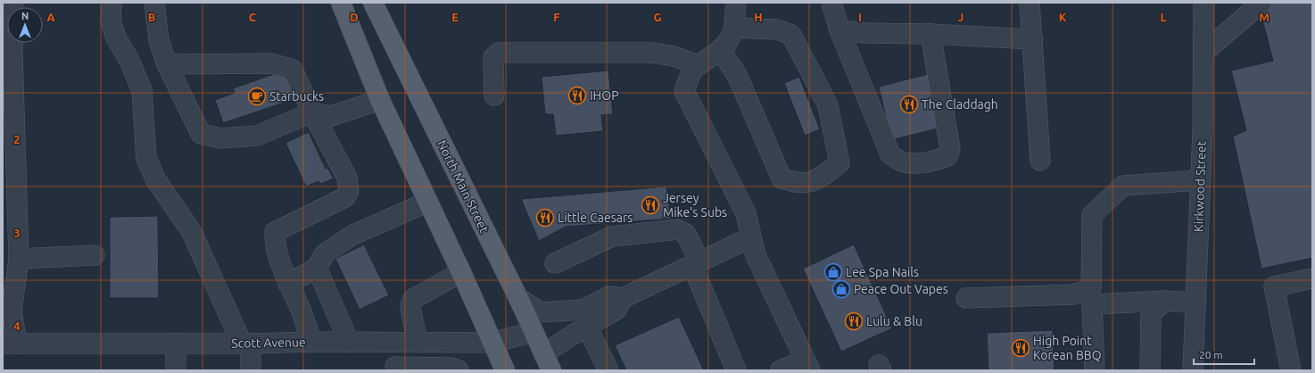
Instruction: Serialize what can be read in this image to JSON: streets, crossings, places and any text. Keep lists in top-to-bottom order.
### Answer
{
  "streets": {
    "main road": ["North Main Street"],
    "street": ["Kirkwood Street", "Scott Avenue"]
  },
  "crossings": [
    ["North Main Street", "Scott Avenue"]
  ],
  "places": {
    "restaurant": [
      "IHOP",
      "The Claddagh",
      "Jersey Mike's Subs",
      "Little Caesars",
      "Lulu & Blu",
      "High Point Korean BBQ"
    ],
    "cafe": ["Starbucks"],
    "shop": ["Lee Spa Nails", "Peace Out Vapes"]
  },
  "scale_bar": "20 m",
  "north": "top",
  "grid": {
    "columns": [
      "A",
      "B",
      "C",
      "D",
      "E",
      "F",
      "G",
      "H",
      "I",
      "J",
      "K",
      "L",
      "M"
    ],
    "rows": ["2", "3", "4"]
  }
}
